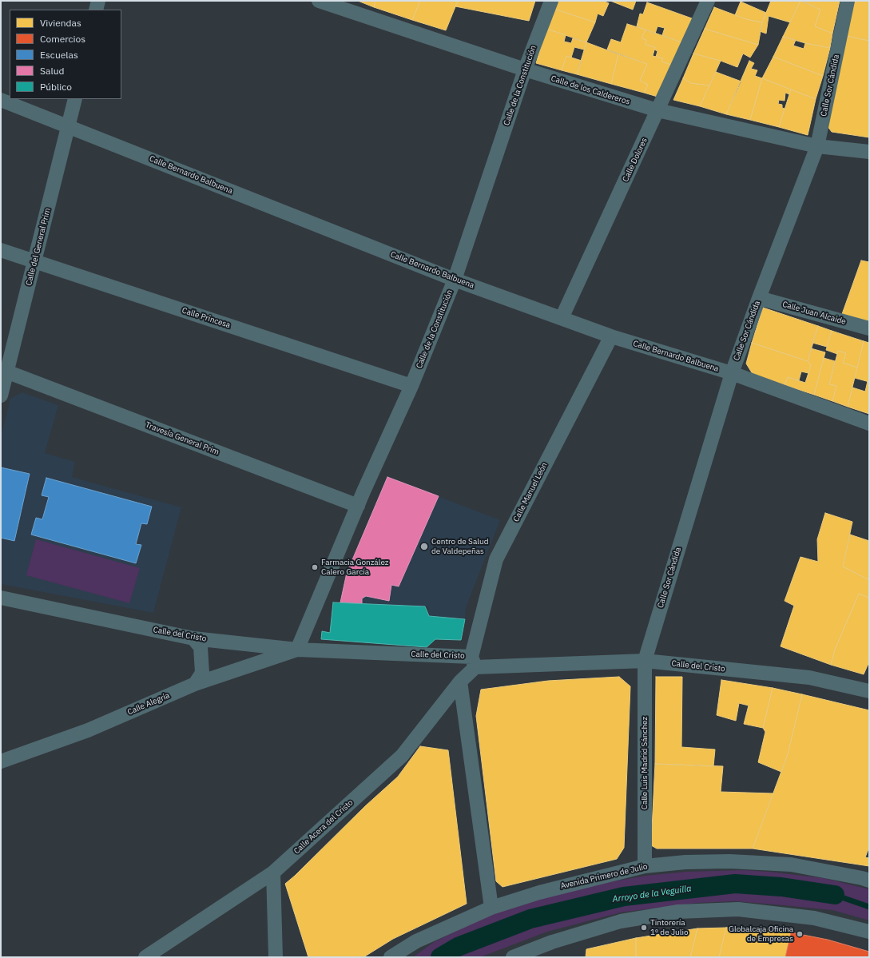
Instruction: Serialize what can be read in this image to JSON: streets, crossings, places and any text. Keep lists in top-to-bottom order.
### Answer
{
  "streets": {
    "street": [
      "Calle de la Constitución",
      "Calle Sor Cándida",
      "Calle de los Caldereros",
      "Calle Dolores",
      "Calle Bernardo Balbuena",
      "Calle del General Prim",
      "Calle Juan Alcaide",
      "Calle Princesa",
      "Travesía General Prim",
      "Calle Manuel León",
      "Calle del Cristo",
      "Calle Alegría",
      "Calle Luis Madrid Sánchez",
      "Calle Acera del Cristo",
      "Avenida Primero de Julio"
    ]
  },
  "crossings": [
    ["Calle de la Constitución", "Calle de los Caldereros"],
    ["Calle de la Constitución", "Calle Bernardo Balbuena"],
    ["Calle de la Constitución", "Calle Princesa"],
    ["Calle de la Constitución", "Travesía General Prim"],
    ["Calle de la Constitución", "Calle del Cristo"],
    ["Calle de la Constitución", "Calle Alegría"],
    ["Calle Sor Cándida", "Calle de los Caldereros"],
    ["Calle Sor Cándida", "Calle Bernardo Balbuena"],
    ["Calle Sor Cándida", "Calle Juan Alcaide"],
    ["Calle Sor Cándida", "Calle del Cristo"],
    ["Calle Sor Cándida", "Calle Luis Madrid Sánchez"],
    ["Calle de los Caldereros", "Calle Dolores"],
    ["Calle Dolores", "Calle Bernardo Balbuena"],
    ["Calle Bernardo Balbuena", "Calle del General Prim"],
    ["Calle Bernardo Balbuena", "Calle Manuel León"],
    ["Calle del General Prim", "Calle Princesa"],
    ["Calle del General Prim", "Travesía General Prim"],
    ["Calle Manuel León", "Calle del Cristo"],
    ["Calle Manuel León", "Calle Acera del Cristo"],
    ["Calle del Cristo", "Calle Alegría"],
    ["Calle del Cristo", "Calle Luis Madrid Sánchez"],
    ["Calle del Cristo", "Calle Acera del Cristo"],
    ["Calle Luis Madrid Sánchez", "Avenida Primero de Julio"]
  ],
  "water": ["Arroyo de la Veguilla"],
  "places": [
    "Centro de Salud de Valdepeñas",
    "Farmacia González Calero García",
    "Tintorería 1º de Julio",
    "Globalcaja Oficina de Empresas"
  ],
  "legend": [
    "Viviendas",
    "Comercios",
    "Escuelas",
    "Salud",
    "Público"
  ]
}
